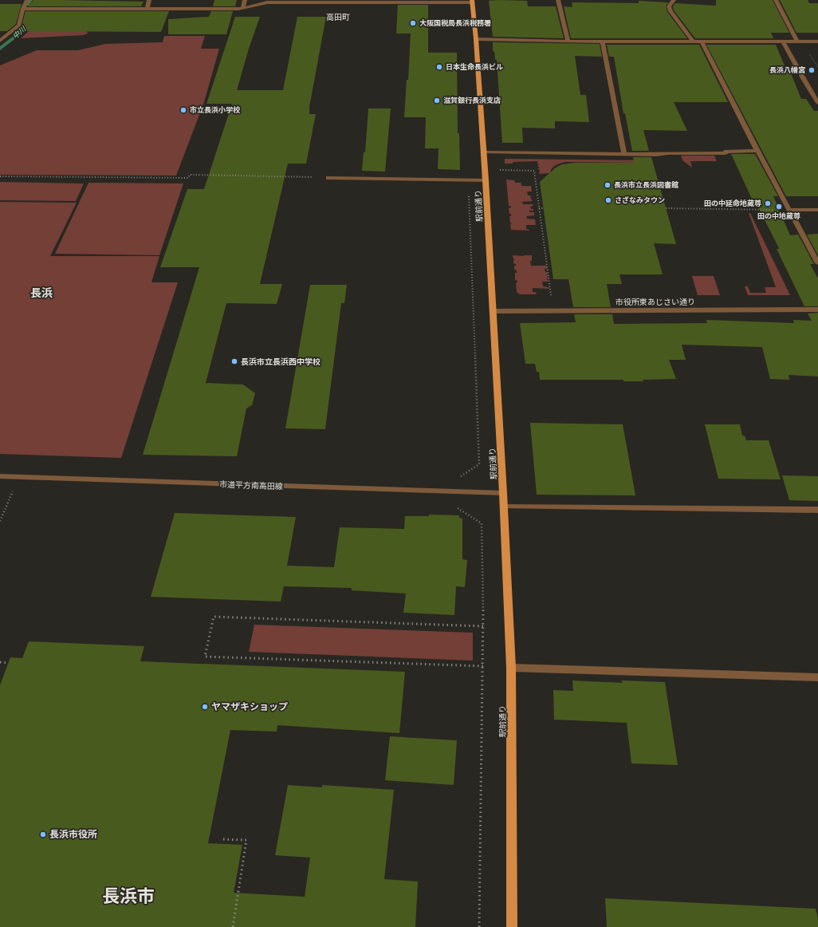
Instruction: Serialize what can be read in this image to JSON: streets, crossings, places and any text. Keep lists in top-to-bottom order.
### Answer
{
  "streets": {
    "main road": ["駅前通り"],
    "street": ["市役所東あじさい通り", "市道平方南高田線"]
  },
  "crossings": [
    ["駅前通り", "市役所東あじさい通り"],
    ["駅前通り", "市道平方南高田線"]
  ],
  "districts": ["高田町", "長浜", "長浜市"],
  "water": ["中川"],
  "places": [
    "大阪国税局長浜税務署",
    "日本生命長浜ビル",
    "長浜八幡宮",
    "滋賀銀行長浜支店",
    "市立長浜小学校",
    "長浜市立長浜図書館",
    "さざなみタウン",
    "田の中延命地蔵尊",
    "田の中地蔵尊",
    "長浜市立長浜西中学校",
    "ヤマザキショップ",
    "長浜市役所"
  ]
}
